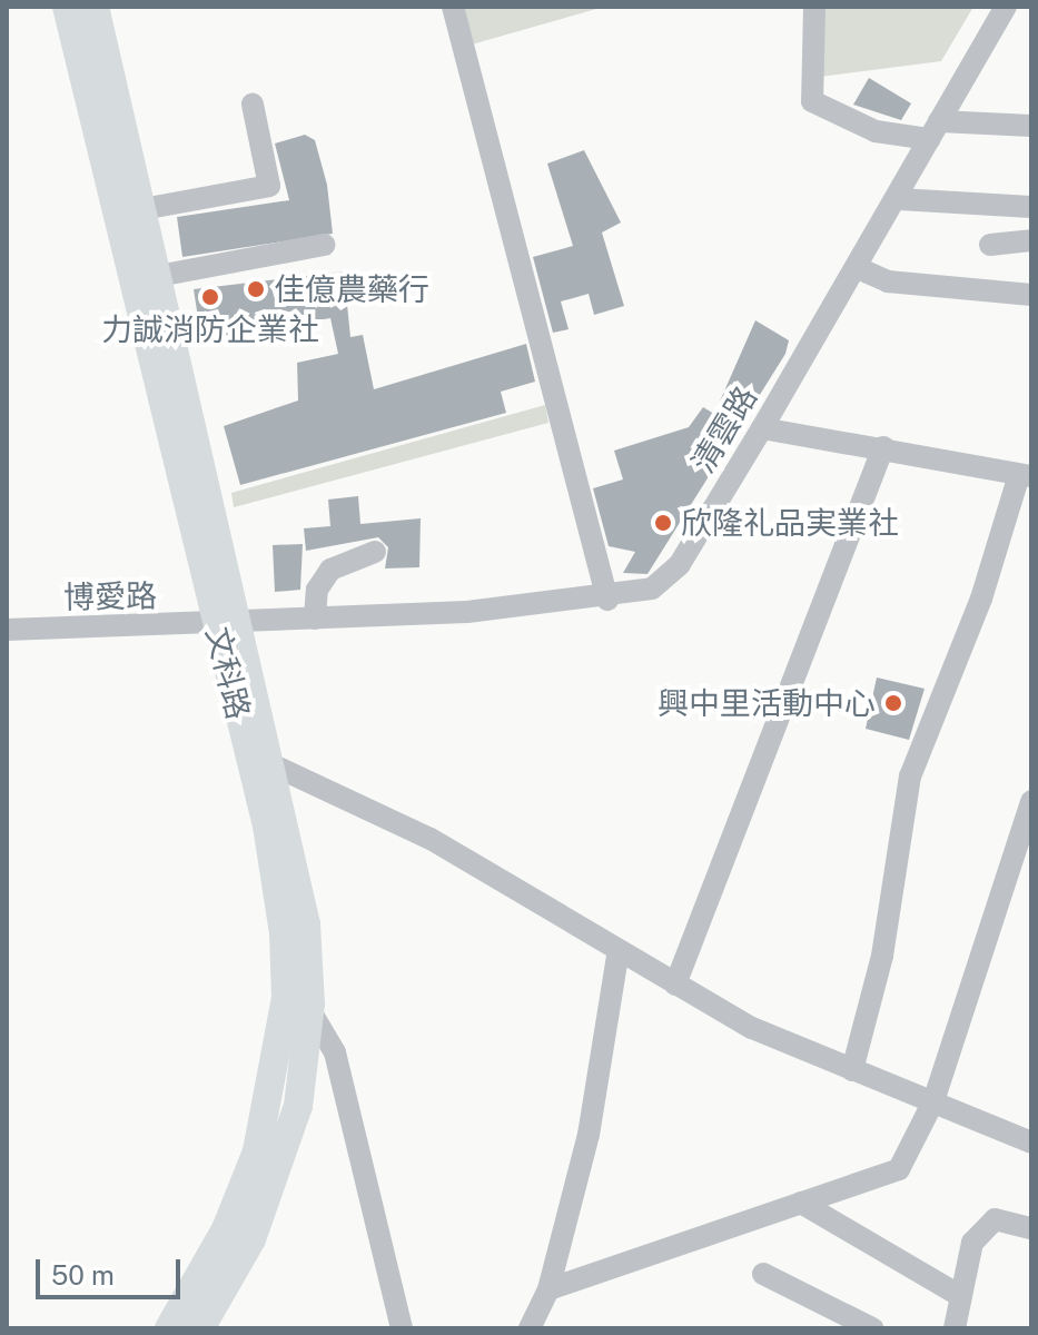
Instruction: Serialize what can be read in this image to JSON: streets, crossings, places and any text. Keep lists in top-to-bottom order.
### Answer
{
  "streets": {
    "main road": ["文科路"],
    "street": ["清雲路", "博愛路"]
  },
  "crossings": [
    ["清雲路", "博愛路"],
    ["清雲路", "文科路"],
    ["博愛路", "文科路"]
  ],
  "places": [
    "佳億農藥行",
    "力誠消防企業社",
    "欣隆礼品実業社",
    "興中里活動中心"
  ],
  "scale_bar": "50 m"
}
